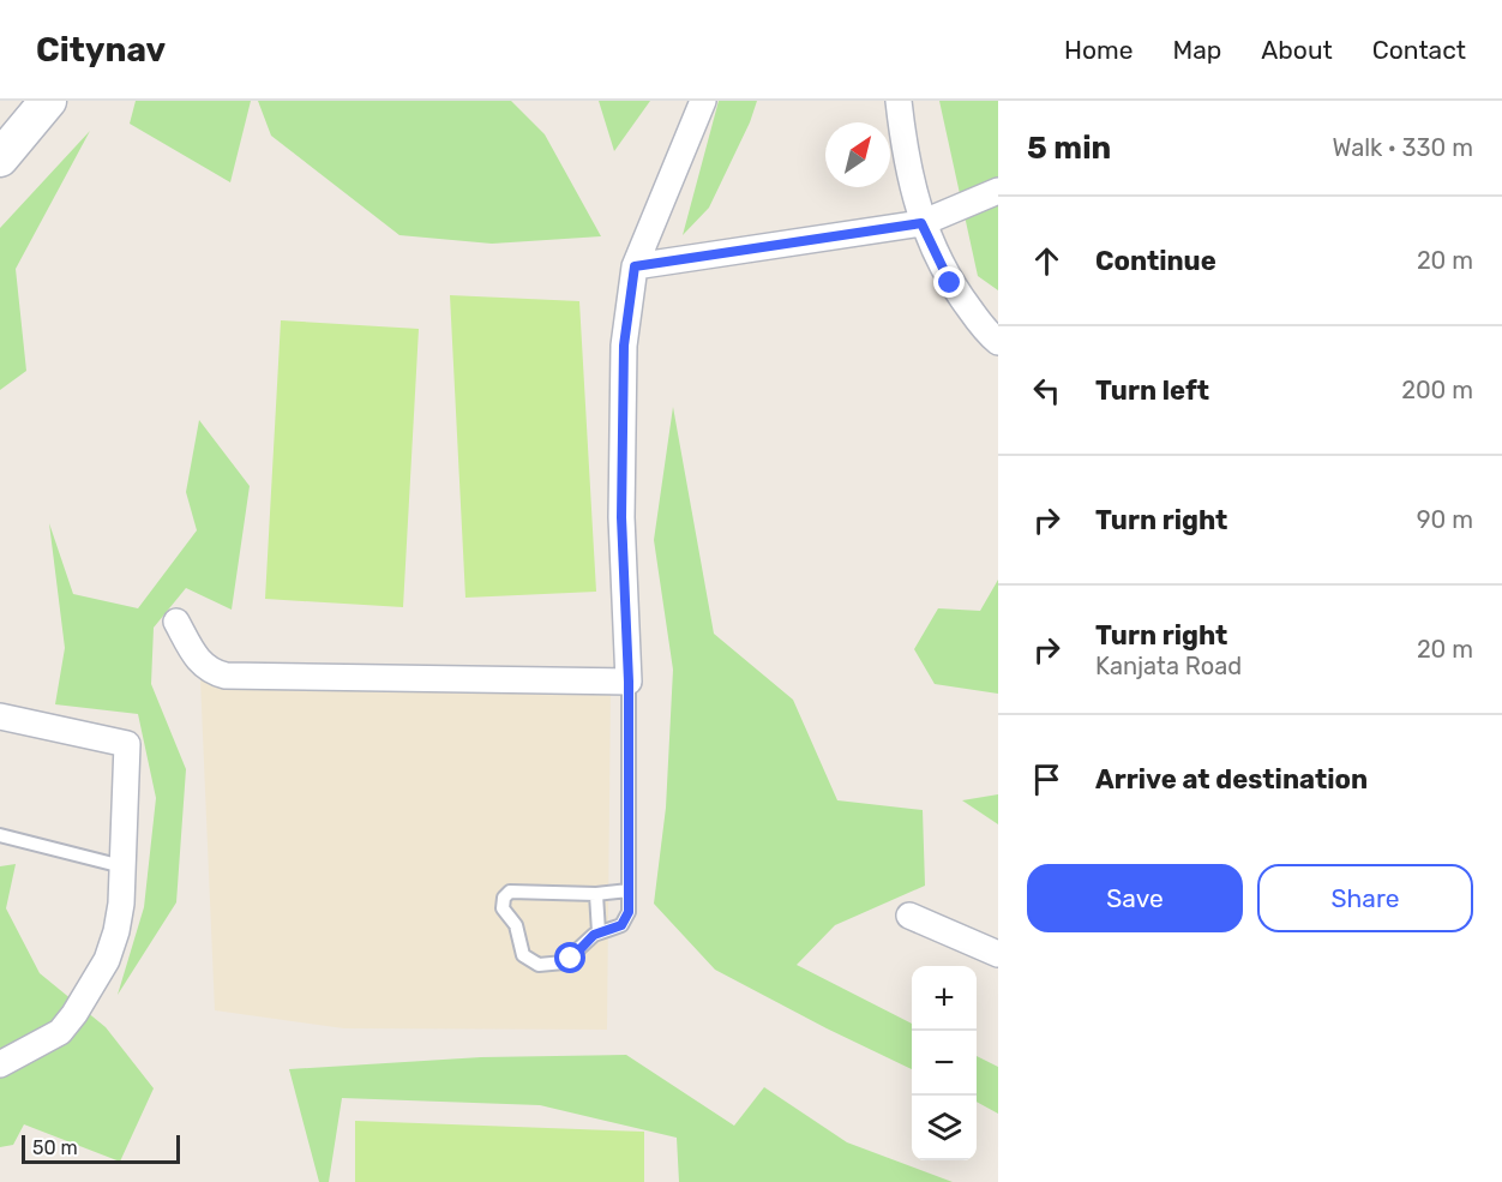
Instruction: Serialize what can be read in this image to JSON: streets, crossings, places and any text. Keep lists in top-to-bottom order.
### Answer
{
  "scale_bar": "50 m",
  "north": "top right",
  "page": {
    "header": "Citynav",
    "nav": [
      "Home",
      "Map",
      "About",
      "Contact"
    ],
    "heading": ["5 min", "Walk · 330 m"],
    "list": [
      ["Continue", "20 m"],
      ["Turn left", "200 m"],
      ["Turn right", "90 m"],
      ["Turn right", "Kanjata Road", "20 m"],
      "Arrive at destination"
    ],
    "buttons": ["Save", "Share"],
    "map_buttons": ["+", "−"],
    "scale": "50 m"
  }
}
